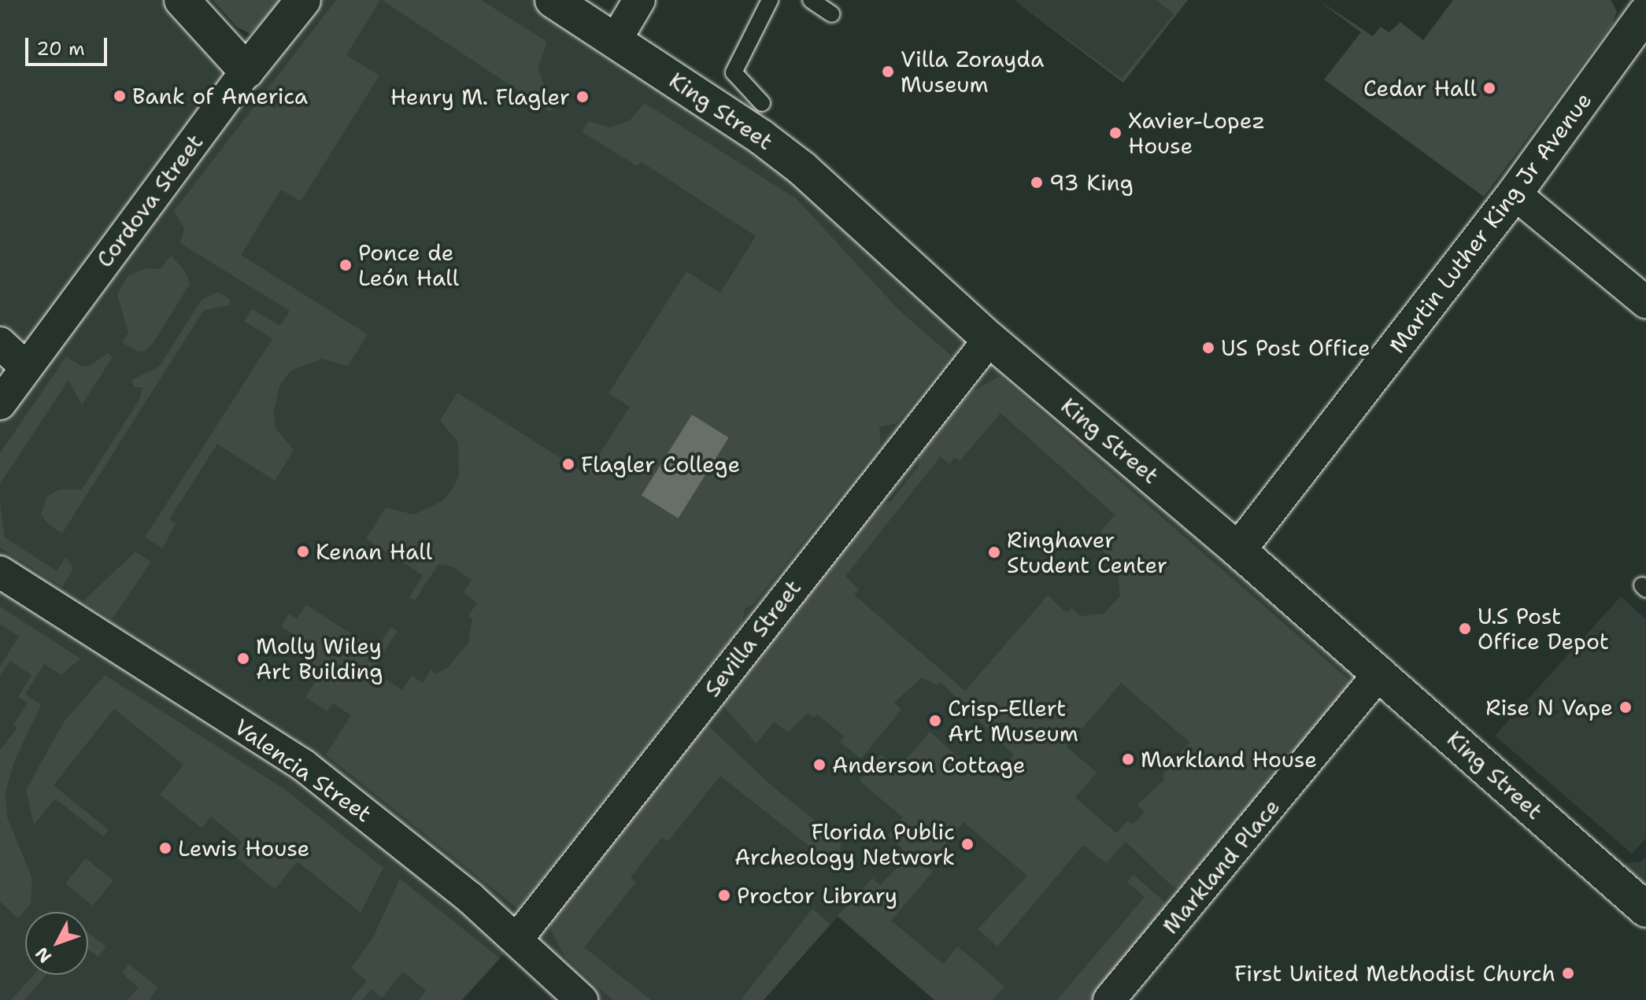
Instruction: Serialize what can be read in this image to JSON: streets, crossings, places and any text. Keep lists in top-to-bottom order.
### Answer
{
  "streets": {
    "main road": ["King Street", "Cordova Street", "Martin Luther King Jr Avenue"],
    "street": ["Sevilla Street", "Valencia Street", "Markland Place"]
  },
  "crossings": [
    ["King Street", "Martin Luther King Jr Avenue"],
    ["King Street", "Sevilla Street"],
    ["King Street", "Markland Place"],
    ["Sevilla Street", "Valencia Street"]
  ],
  "places": [
    "Villa Zorayda Museum",
    "Cedar Hall",
    "Bank of America",
    "Henry M. Flagler",
    "Xavier-Lopez House",
    "93 King",
    "Ponce de León Hall",
    "US Post Office",
    "Flagler College",
    "Kenan Hall",
    "Ringhaver Student Center",
    "U.S Post Office Depot",
    "Molly Wiley Art Building",
    "Rise N Vape",
    "Crisp-Ellert Art Museum",
    "Markland House",
    "Anderson Cottage",
    "Florida Public Archeology Network",
    "Lewis House",
    "Proctor Library",
    "First United Methodist Church"
  ],
  "scale_bar": "20 m",
  "north": "bottom left"
}
